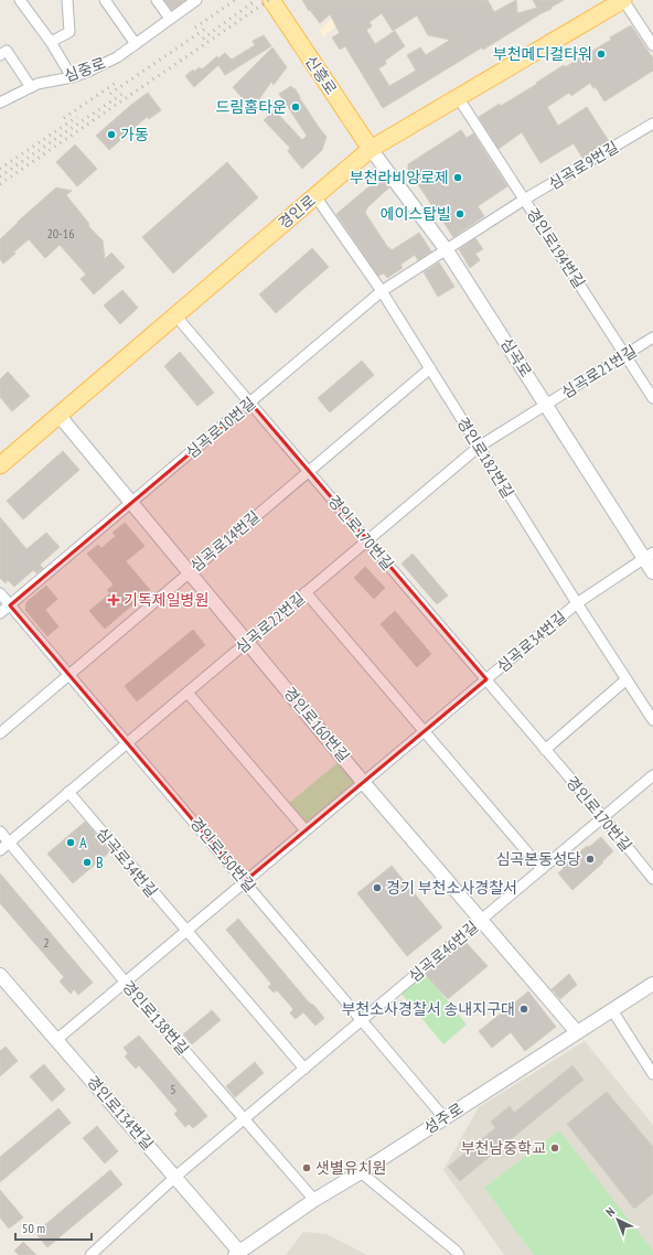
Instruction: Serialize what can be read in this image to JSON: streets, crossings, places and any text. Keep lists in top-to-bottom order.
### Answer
{
  "streets": {
    "main road": ["신흥로", "경인로"],
    "street": [
      "심중로",
      "심곡로9번길",
      "경인로194번길",
      "심곡로",
      "심곡로21번길",
      "심곡로10번길",
      "경인로182번길",
      "경인로170번길",
      "심곡로14번길",
      "심곡로22번길",
      "심곡로34번길",
      "경인로160번길",
      "경인로150번길",
      "심곡로46번길",
      "경인로138번길",
      "경인로134번길",
      "성주로"
    ]
  },
  "crossings": [
    ["신흥로", "경인로"],
    ["신흥로", "심곡로"],
    ["심곡로9번길", "경인로194번길"],
    ["심곡로9번길", "심곡로"],
    ["심곡로9번길", "심곡로10번길"],
    ["경인로", "경인로194번길"],
    ["경인로", "심곡로"],
    ["경인로", "경인로182번길"],
    ["경인로", "경인로170번길"],
    ["경인로", "경인로160번길"],
    ["경인로194번길", "심곡로21번길"],
    ["심곡로", "심곡로21번길"],
    ["심곡로", "심곡로10번길"],
    ["심곡로", "심곡로22번길"],
    ["심곡로", "심곡로34번길"],
    ["심곡로21번길", "심곡로22번길"],
    ["심곡로10번길", "경인로182번길"],
    ["심곡로10번길", "경인로170번길"],
    ["심곡로10번길", "경인로160번길"],
    ["심곡로10번길", "경인로150번길"],
    ["경인로182번길", "심곡로14번길"],
    ["경인로182번길", "심곡로22번길"],
    ["경인로182번길", "심곡로34번길"],
    ["경인로170번길", "심곡로14번길"],
    ["경인로170번길", "심곡로22번길"],
    ["경인로170번길", "심곡로34번길"],
    ["경인로170번길", "심곡로46번길"],
    ["심곡로14번길", "경인로160번길"],
    ["심곡로14번길", "경인로150번길"],
    ["심곡로22번길", "심곡로34번길"],
    ["심곡로22번길", "경인로160번길"],
    ["심곡로22번길", "경인로150번길"],
    ["심곡로22번길", "경인로138번길"],
    ["심곡로34번길", "경인로160번길"],
    ["심곡로34번길", "경인로150번길"],
    ["심곡로34번길", "경인로138번길"],
    ["심곡로34번길", "경인로134번길"],
    ["경인로160번길", "심곡로46번길"],
    ["경인로160번길", "성주로"],
    ["경인로150번길", "심곡로46번길"],
    ["경인로150번길", "성주로"],
    ["심곡로46번길", "경인로138번길"],
    ["심곡로46번길", "경인로134번길"],
    ["경인로138번길", "성주로"],
    ["경인로134번길", "성주로"]
  ],
  "places": {
    "other": [
      "부천메디컬타워",
      "드림홈타운",
      "가동",
      "부천라비앙로제",
      "에이스탑빌",
      "A",
      "심곡본동성당",
      "B",
      "경기 부천소사경찰서",
      "부천소사경찰서 송내지구대",
      "부천남중학교",
      "샛별유치원"
    ],
    "health": ["기독제일병원"]
  },
  "house_numbers": ["20-16", "2", "5"],
  "scale_bar": "50 m",
  "north": "top left"
}
